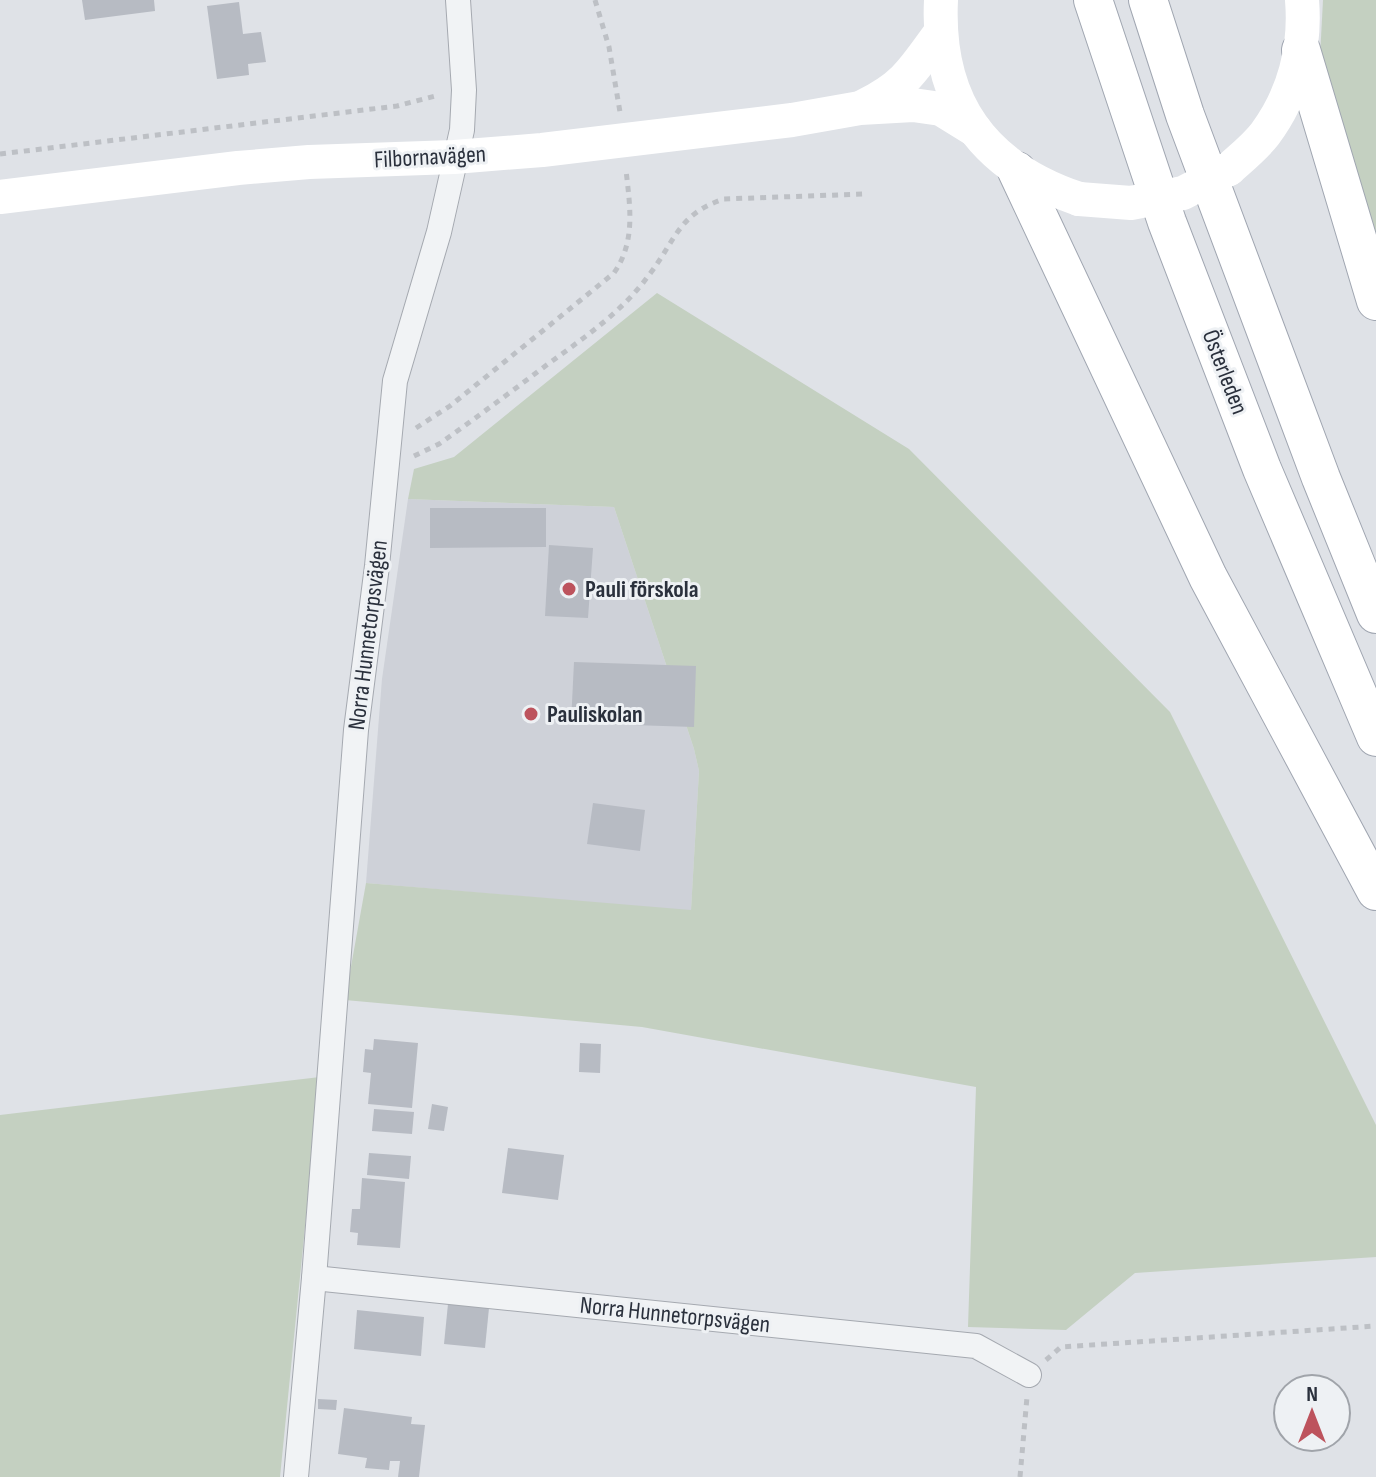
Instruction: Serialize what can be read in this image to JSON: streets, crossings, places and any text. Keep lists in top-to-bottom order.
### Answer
{
  "streets": {
    "main road": ["Österleden"],
    "street": ["Filbornavägen", "Norra Hunnetorpsvägen"]
  },
  "crossings": [
    ["Filbornavägen", "Norra Hunnetorpsvägen"]
  ],
  "places": ["Pauli förskola", "Pauliskolan"],
  "north": "top"
}
